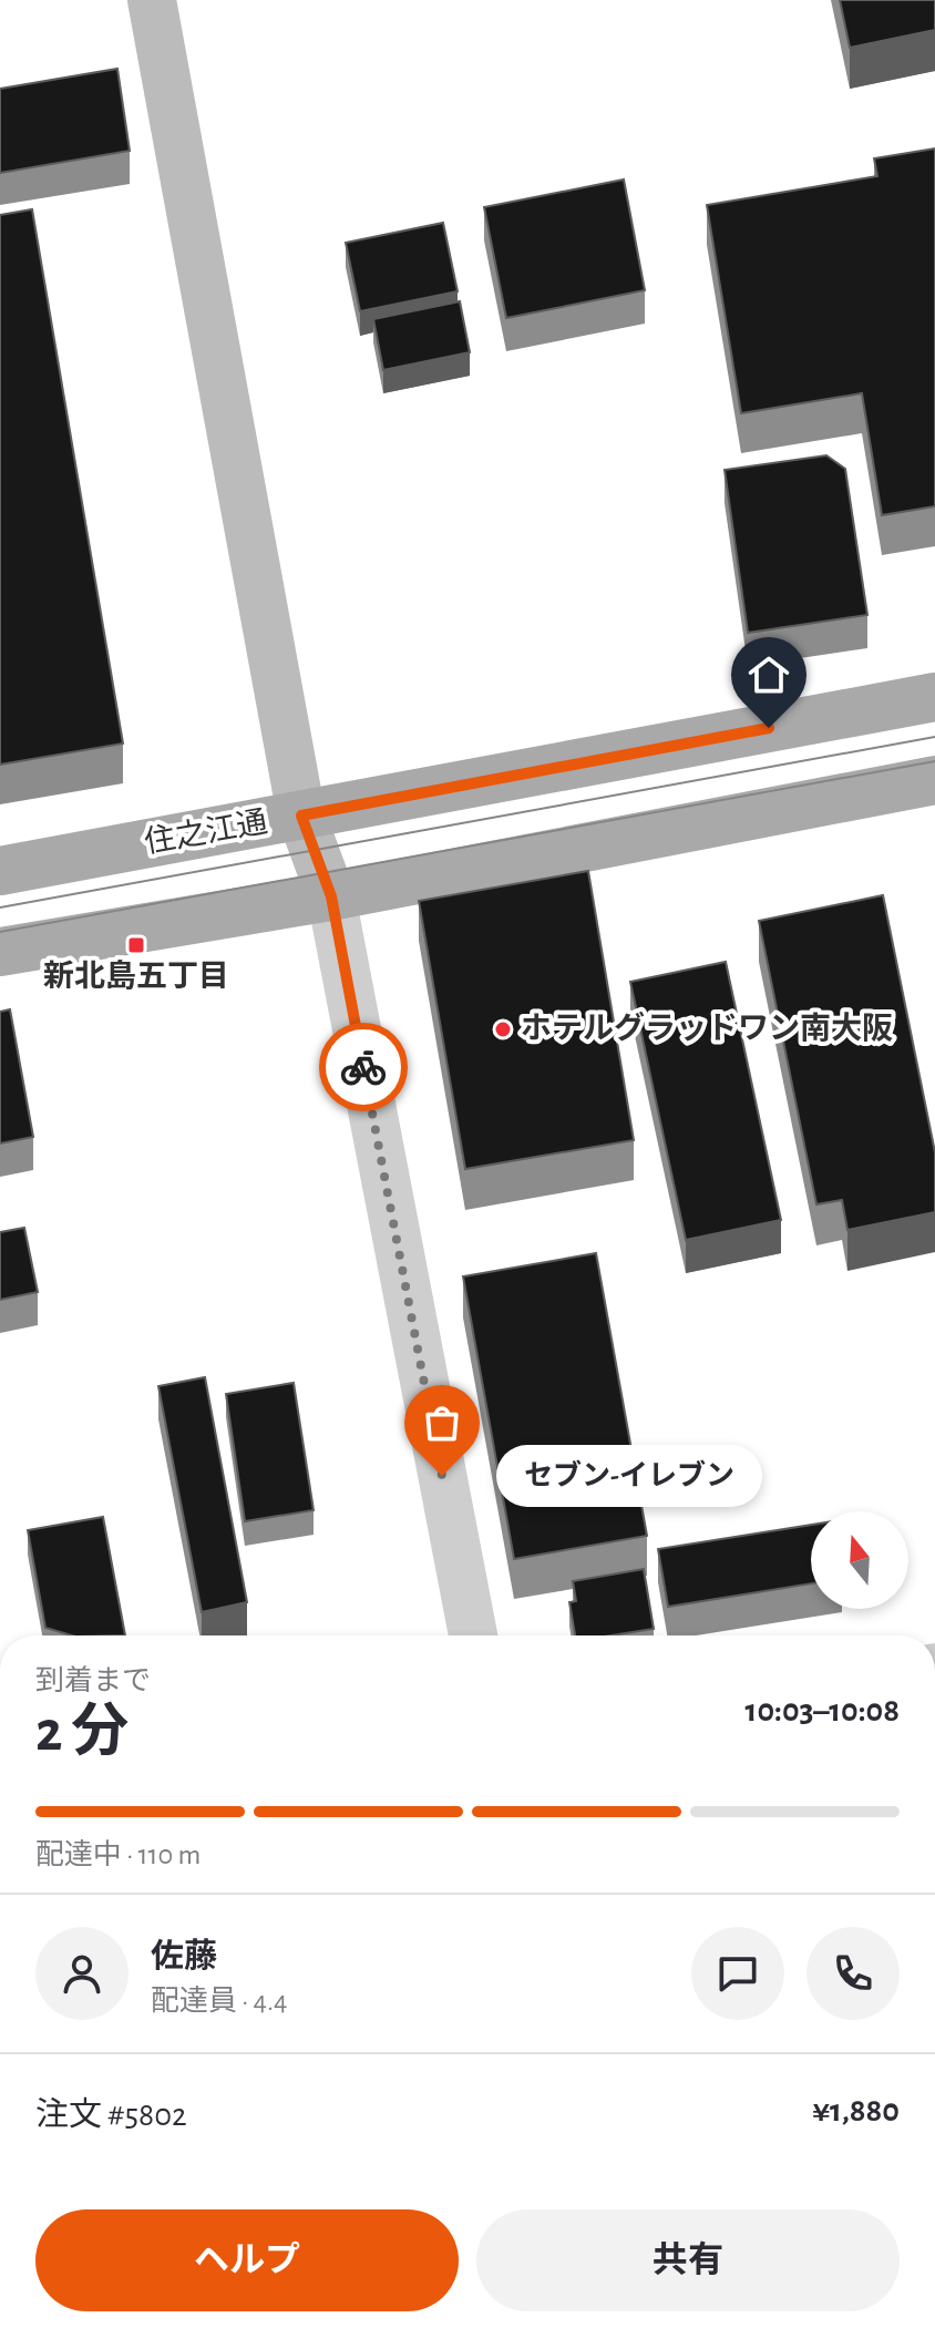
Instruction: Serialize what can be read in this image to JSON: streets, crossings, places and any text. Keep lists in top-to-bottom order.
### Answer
{
  "streets": {
    "main road": ["住之江通"]
  },
  "places": {
    "transit": ["新北島五丁目"],
    "other": ["ホテルグラッドワン南大阪", "セブン-イレブン"]
  },
  "north": "top",
  "page": {
    "bubble": "セブン-イレブン",
    "heading": ["2 分", "到着まで", "10:03–10:08"],
    "panel": [
      "佐藤",
      "配達員 · 4.4",
      "注文 #5802",
      "¥1,880"
    ],
    "bar": "配達中 · 110 m",
    "buttons": ["ヘルプ", "共有"]
  }
}
